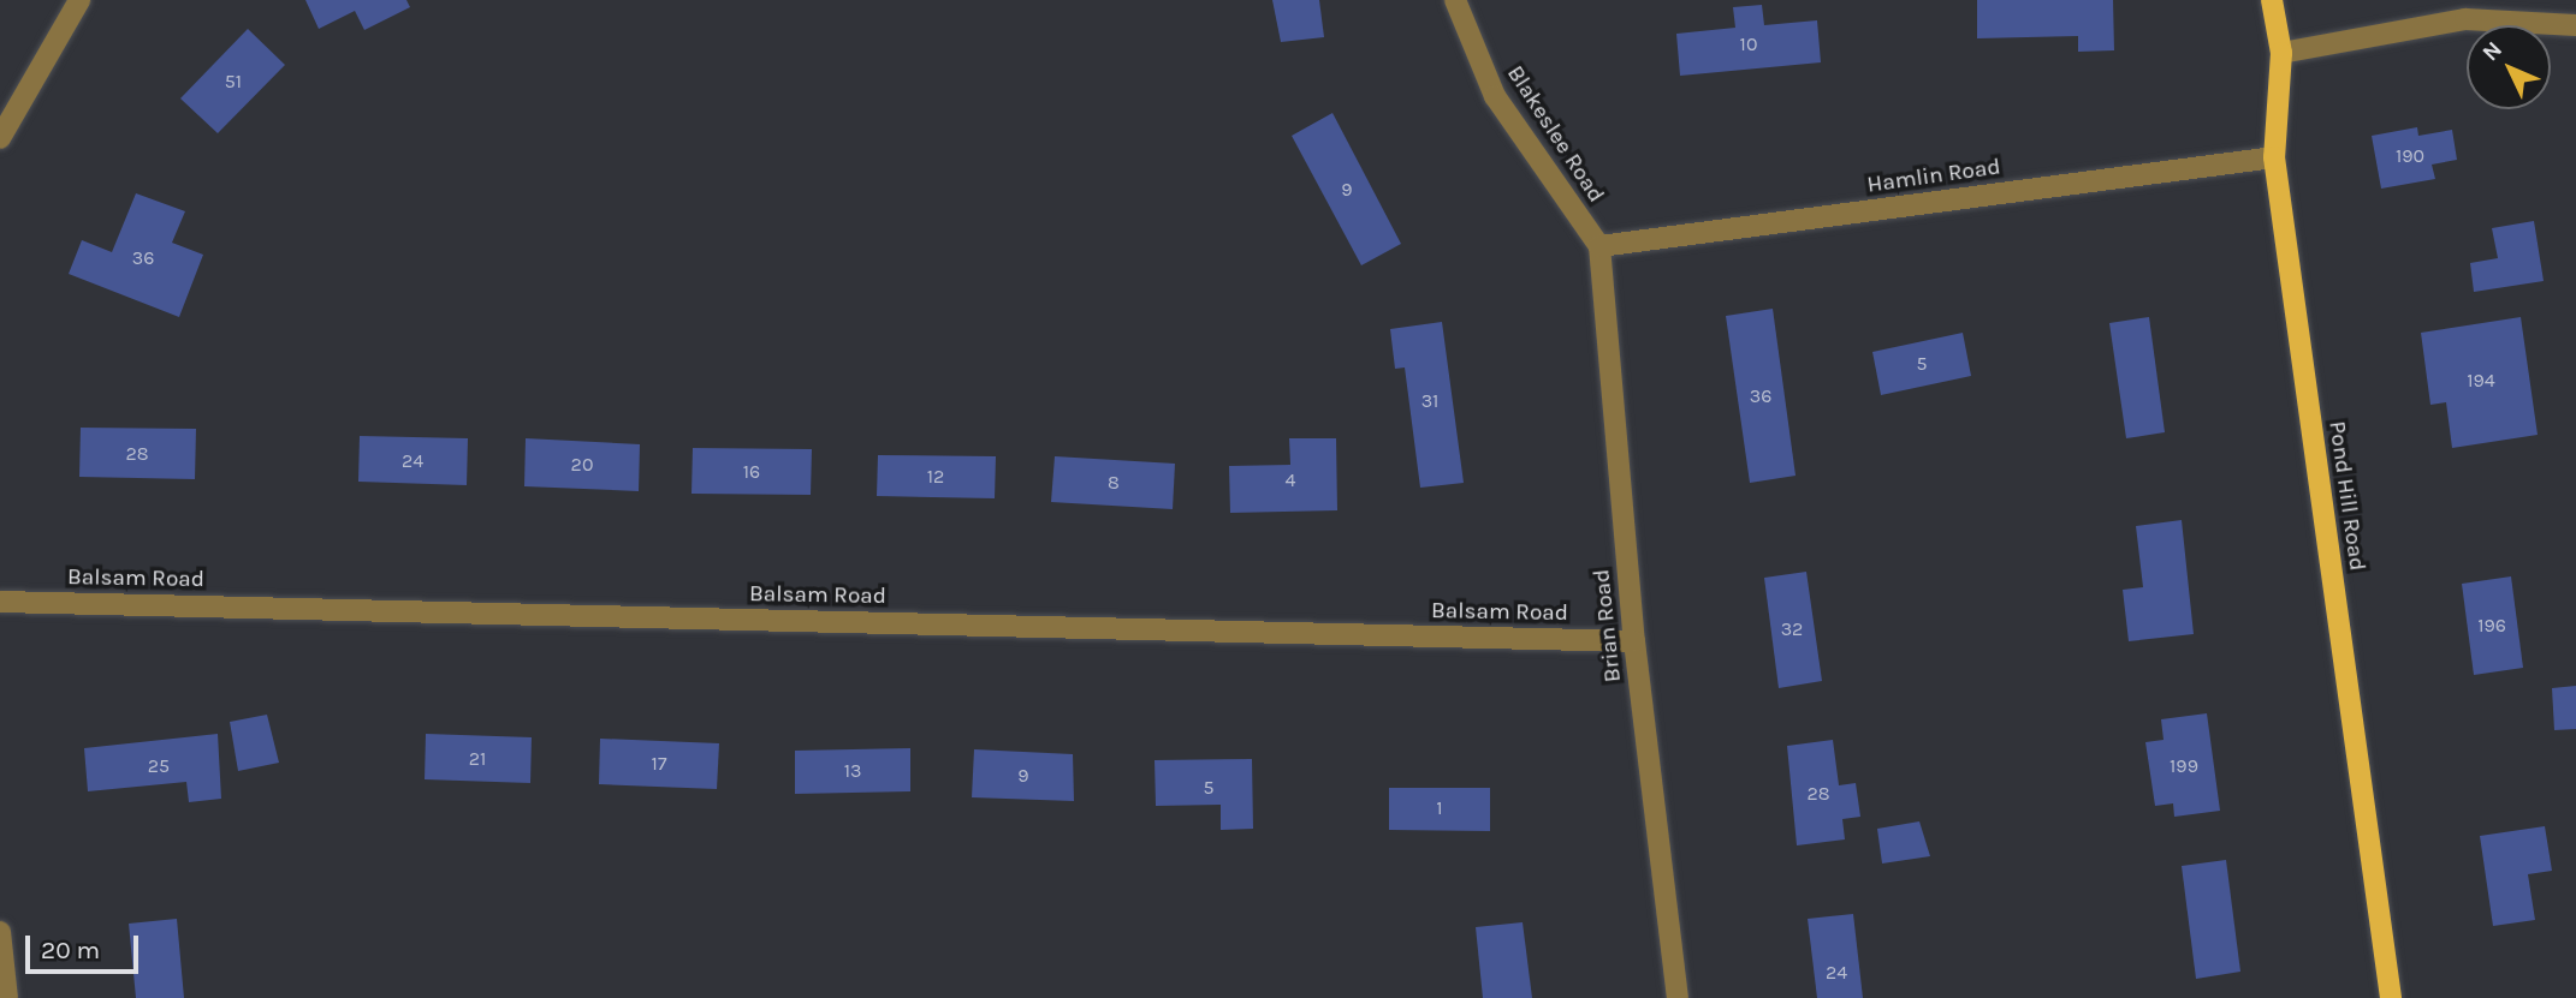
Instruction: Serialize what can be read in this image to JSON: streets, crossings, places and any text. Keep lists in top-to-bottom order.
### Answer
{
  "streets": {
    "main road": ["Pond Hill Road"],
    "street": [
      "Blakeslee Road",
      "Hamlin Road",
      "Balsam Road",
      "Brian Road"
    ]
  },
  "crossings": [
    ["Blakeslee Road", "Hamlin Road"],
    ["Blakeslee Road", "Brian Road"],
    ["Hamlin Road", "Pond Hill Road"],
    ["Hamlin Road", "Brian Road"],
    ["Balsam Road", "Brian Road"]
  ],
  "house_numbers": [
    "10",
    "51",
    "190",
    "9",
    "36",
    "5",
    "194",
    "36",
    "31",
    "28",
    "24",
    "20",
    "16",
    "12",
    "4",
    "8",
    "196",
    "32",
    "21",
    "17",
    "25",
    "199",
    "13",
    "9",
    "5",
    "28",
    "1",
    "24"
  ],
  "scale_bar": "20 m",
  "north": "top left"
}
